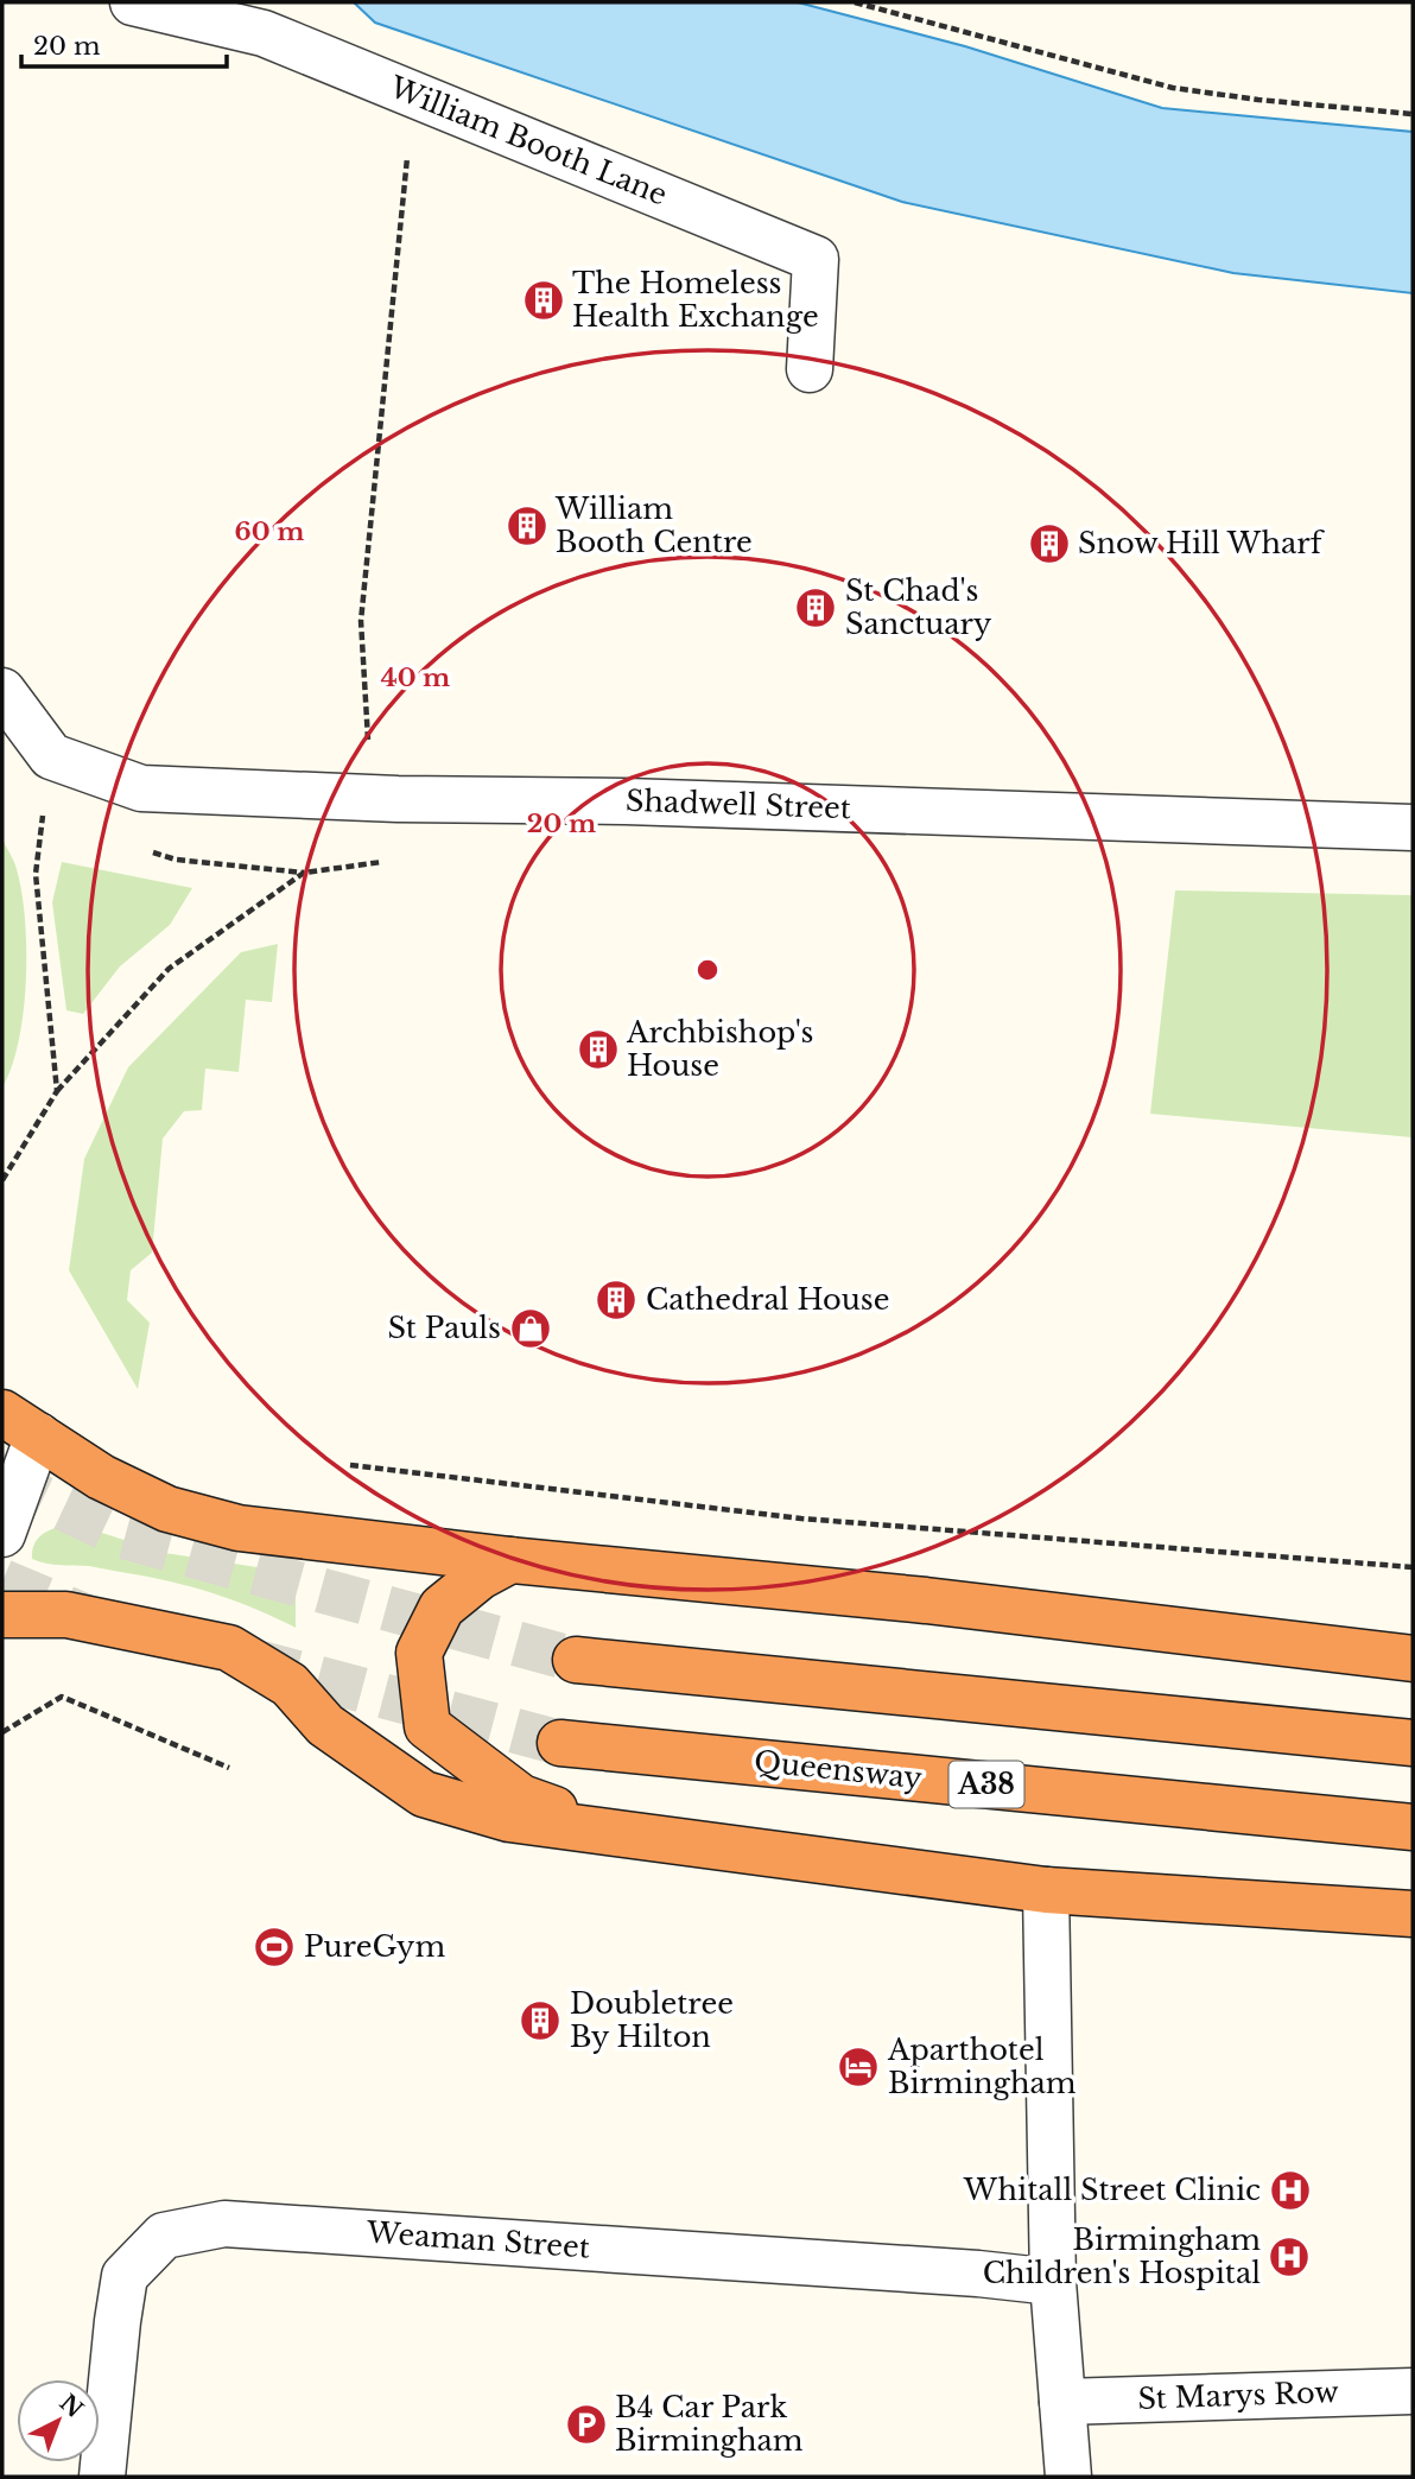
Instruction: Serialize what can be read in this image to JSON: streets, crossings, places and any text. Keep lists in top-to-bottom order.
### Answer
{
  "streets": {
    "highway": ["Queensway", "A38"],
    "street": [
      "William Booth Lane",
      "Shadwell Street",
      "Weaman Street",
      "St Marys Row"
    ]
  },
  "places": {
    "building": [
      "The Homeless Health Exchange",
      "William Booth Centre",
      "Snow Hill Wharf",
      "St Chad's Sanctuary",
      "Archbishop's House",
      "Cathedral House",
      "Doubletree By Hilton"
    ],
    "shop": ["St Pauls"],
    "sports": ["PureGym"],
    "hotel": ["Aparthotel Birmingham"],
    "hospital": ["Whitall Street Clinic", "Birmingham Children's Hospital"],
    "parking": ["B4 Car Park Birmingham"]
  },
  "scale_bar": "20 m",
  "north": "top right",
  "rings": ["60 m", "40 m", "20 m"]
}
